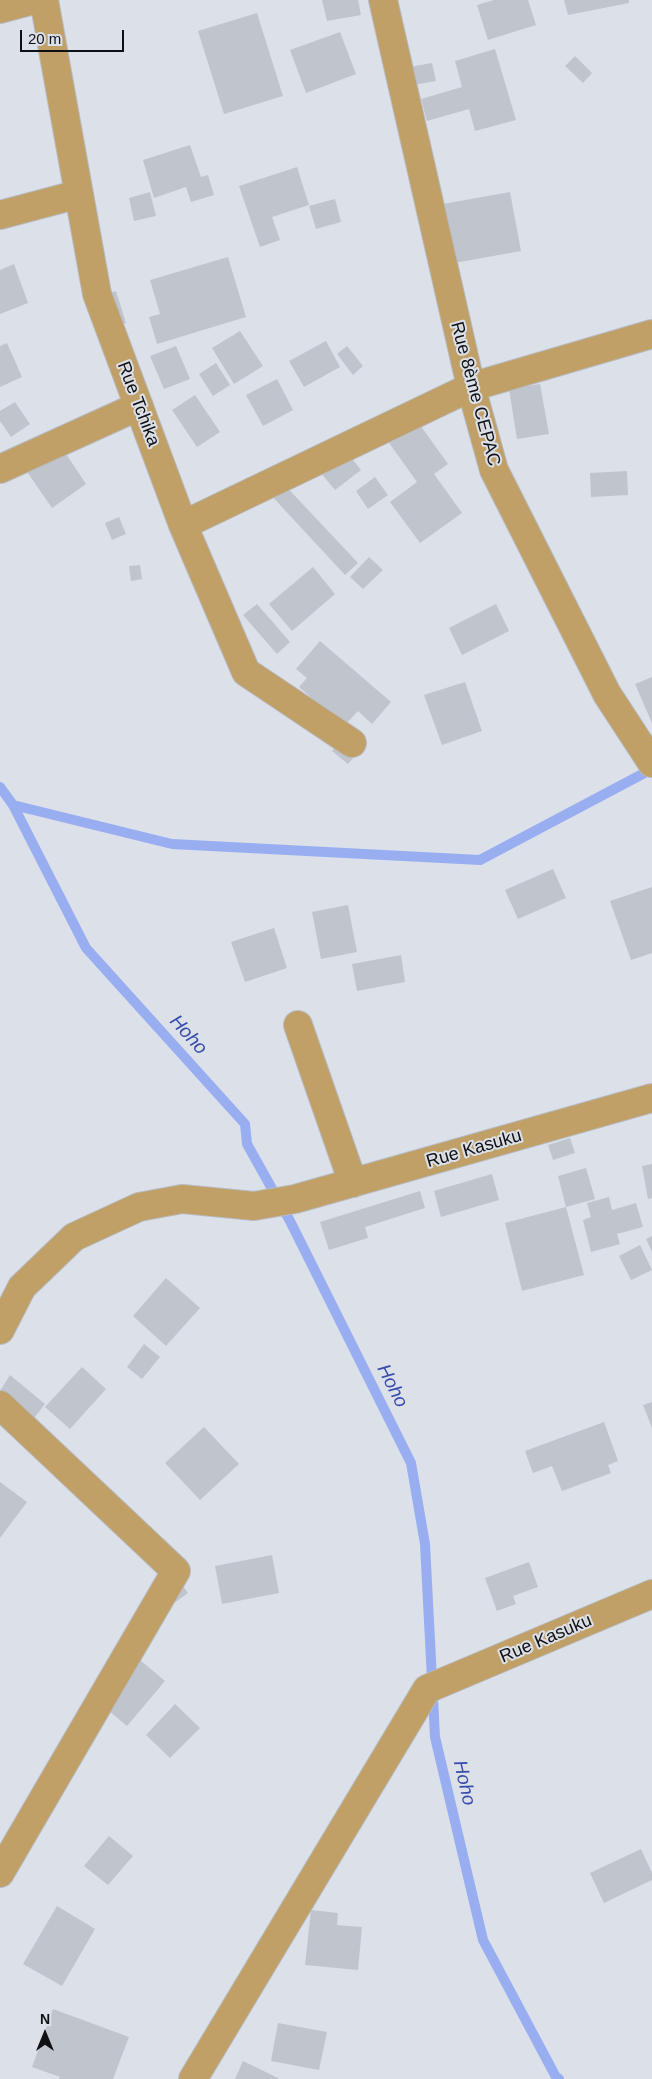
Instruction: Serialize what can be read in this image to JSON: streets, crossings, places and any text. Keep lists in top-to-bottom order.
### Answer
{
  "streets": {
    "street": ["Rue 8ème CEPAC", "Rue Tchika", "Rue Kasuku"]
  },
  "water": ["Hoho"],
  "scale_bar": "20 m",
  "north": "top"
}
